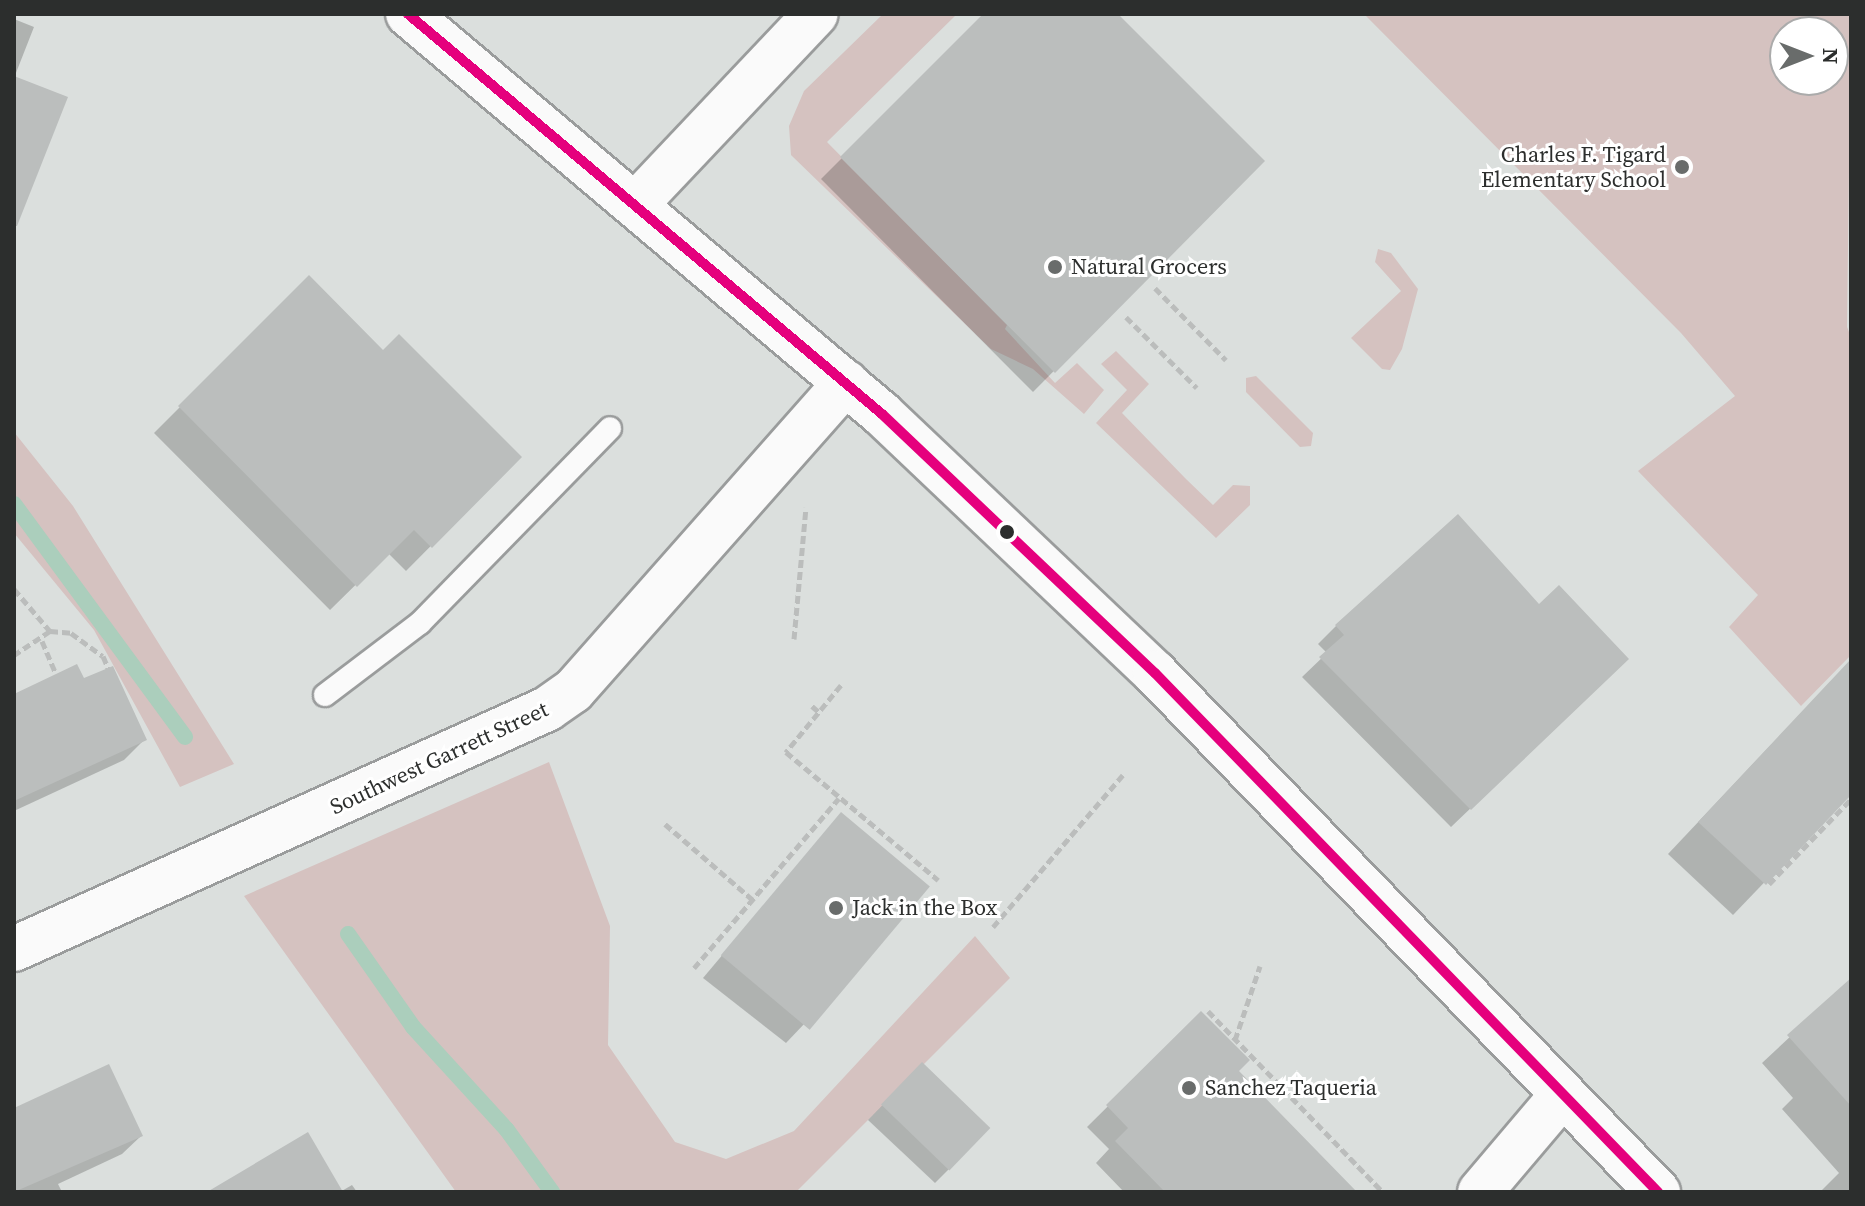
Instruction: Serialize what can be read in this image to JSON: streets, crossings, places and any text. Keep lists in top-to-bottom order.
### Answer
{
  "streets": {
    "main road": ["Southwest Garrett Street"]
  },
  "places": [
    "Charles F. Tigard Elementary School",
    "Natural Grocers",
    "Jack in the Box",
    "Sanchez Taqueria"
  ],
  "north": "right"
}
